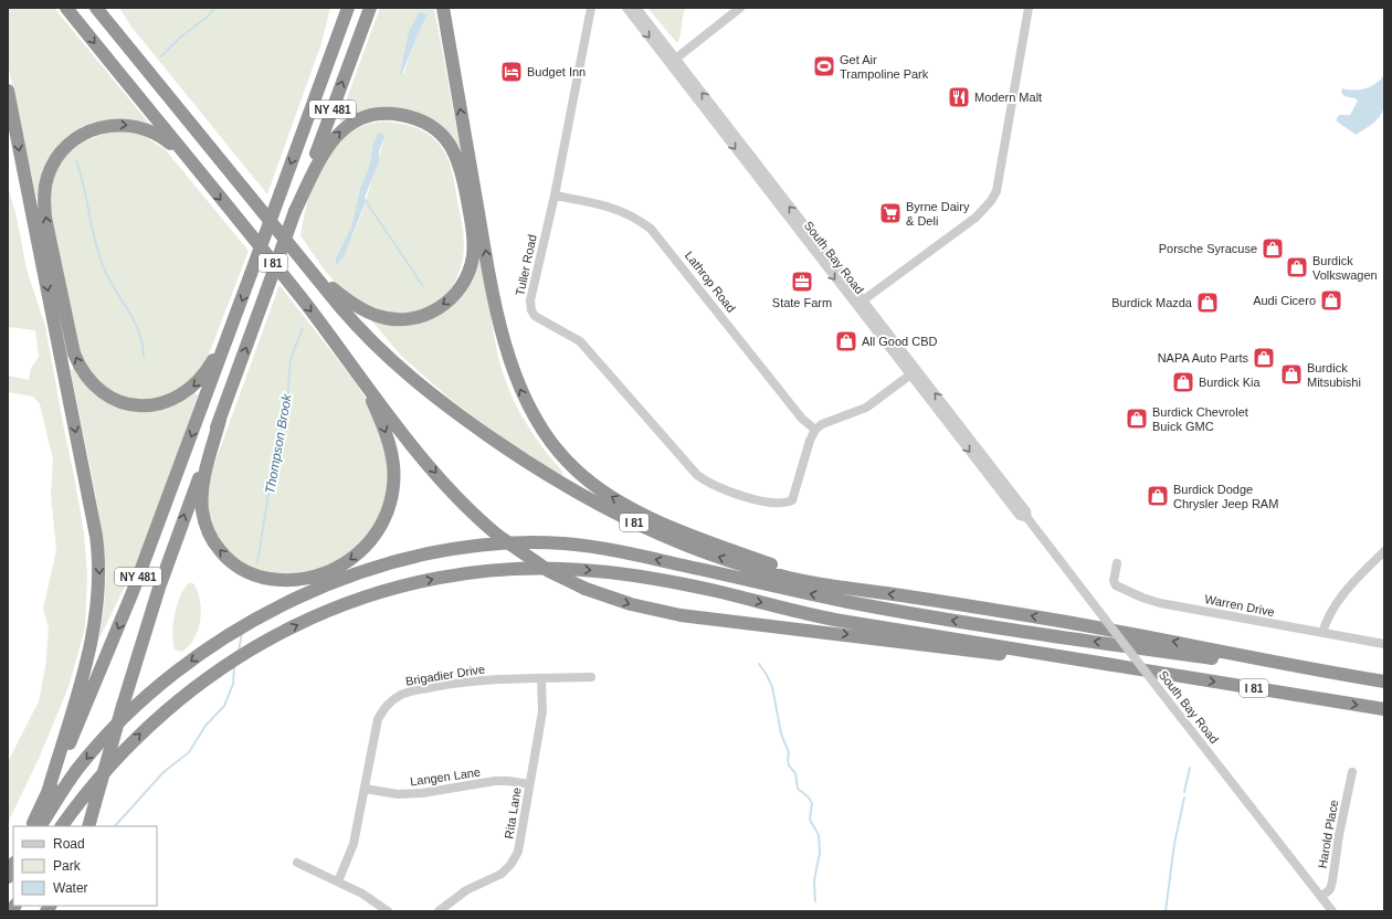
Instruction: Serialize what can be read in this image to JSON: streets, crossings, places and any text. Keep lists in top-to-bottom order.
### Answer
{
  "streets": {
    "highway": ["NY 481", "I 81"],
    "street": [
      "South Bay Road",
      "Tuller Road",
      "Lathrop Road",
      "Warren Drive",
      "Brigadier Drive",
      "Langen Lane",
      "Rita Lane",
      "Harold Place"
    ]
  },
  "crossings": [
    ["South Bay Road", "Harold Place"],
    ["Tuller Road", "Lathrop Road"],
    ["Brigadier Drive", "Langen Lane"],
    ["Brigadier Drive", "Rita Lane"],
    ["Langen Lane", "Rita Lane"]
  ],
  "water": ["Thompson Brook"],
  "places": {
    "sports": ["Get Air Trampoline Park"],
    "hotel": ["Budget Inn"],
    "restaurant": ["Modern Malt"],
    "supermarket": ["Byrne Dairy & Deli"],
    "shop": [
      "Porsche Syracuse",
      "Burdick Volkswagen",
      "Audi Cicero",
      "Burdick Mazda",
      "All Good CBD",
      "NAPA Auto Parts",
      "Burdick Mitsubishi",
      "Burdick Kia",
      "Burdick Chevrolet Buick GMC",
      "Burdick Dodge Chrysler Jeep RAM"
    ],
    "office": ["State Farm"]
  },
  "legend": ["Road", "Park", "Water"]
}
